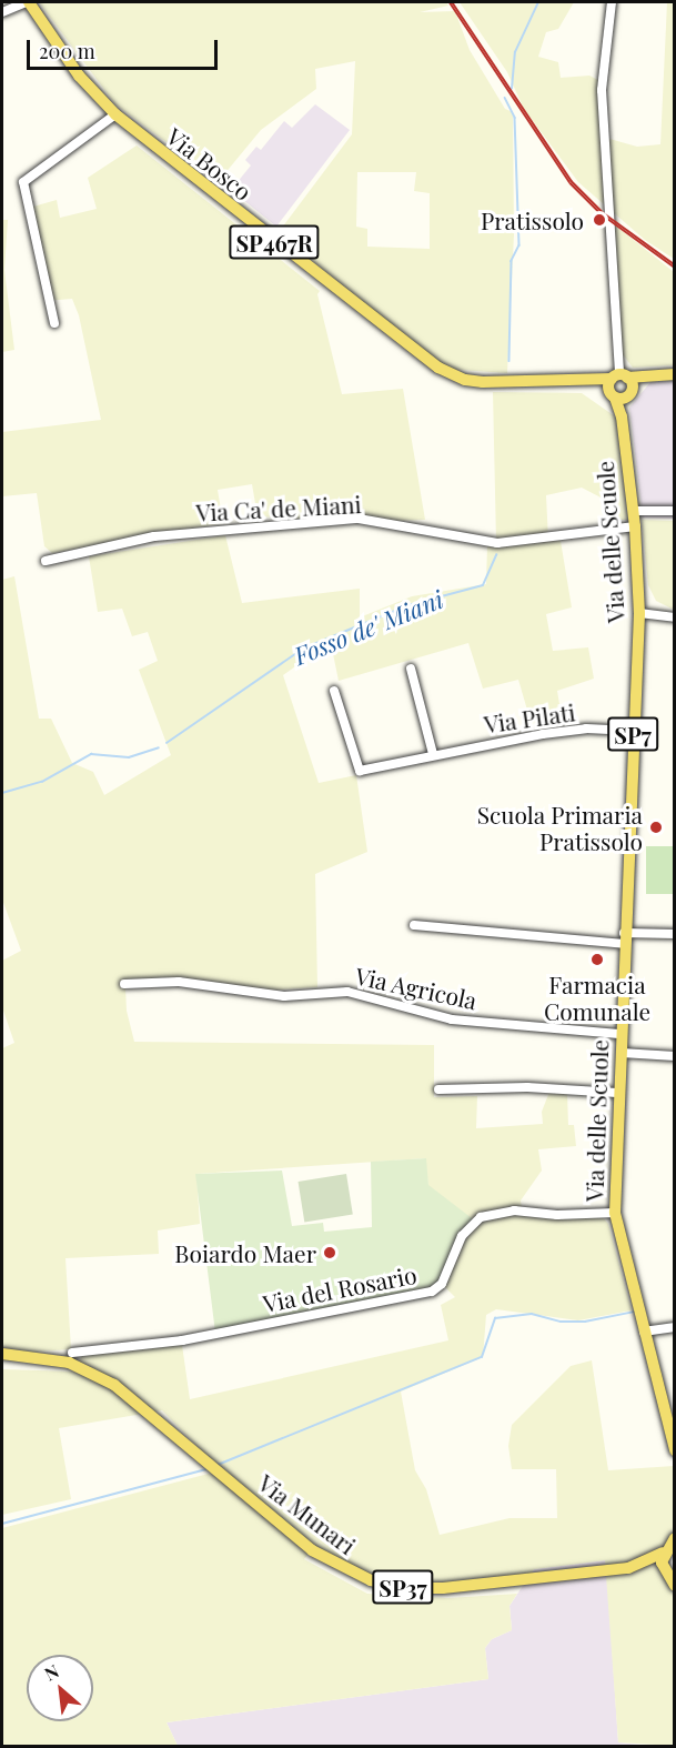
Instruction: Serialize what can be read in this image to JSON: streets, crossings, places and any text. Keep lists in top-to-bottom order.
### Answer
{
  "streets": {
    "main road": [
      "Via Bosco",
      "SP467R",
      "Via delle Scuole",
      "SP7",
      "Via Munari",
      "SP37"
    ],
    "street": [
      "Via Ca' de Miani",
      "Via Pilati",
      "Via Agricola",
      "Via del Rosario"
    ]
  },
  "crossings": [
    ["Via Bosco", "Via delle Scuole"],
    ["Via Ca' de Miani", "Via delle Scuole"],
    ["Via delle Scuole", "Via Pilati"],
    ["Via delle Scuole", "Via Agricola"],
    ["Via delle Scuole", "Via del Rosario"]
  ],
  "water": ["Fosso de' Miani"],
  "places": [
    "Pratissolo",
    "Scuola Primaria Pratissolo",
    "Farmacia Comunale",
    "Boiardo Maer"
  ],
  "scale_bar": "200 m",
  "north": "top left"
}
